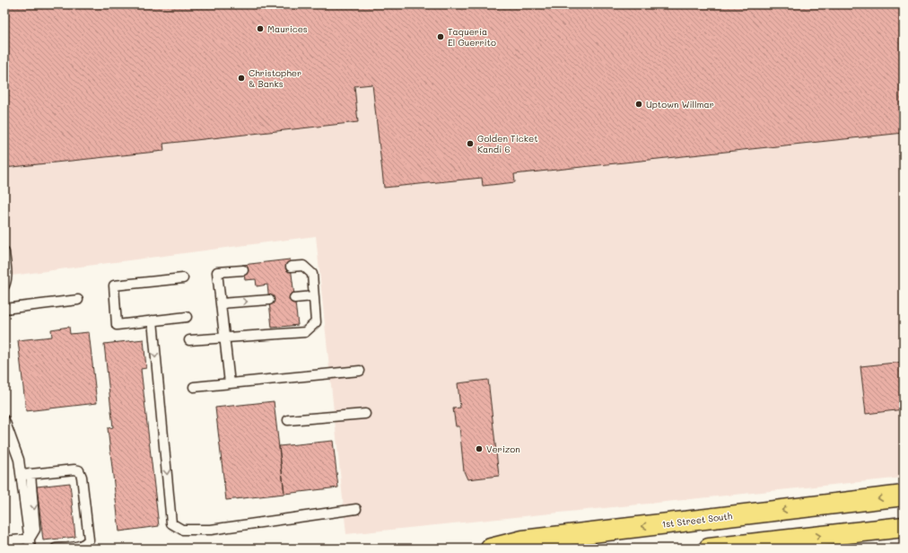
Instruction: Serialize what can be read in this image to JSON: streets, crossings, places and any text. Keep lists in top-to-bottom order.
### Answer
{
  "streets": {
    "main road": ["1st Street South"]
  },
  "places": [
    "Maurices",
    "Taqueria El Guerrito",
    "Christopher & Banks",
    "Uptown Willmar",
    "Golden Ticket Kandi 6",
    "Verizon"
  ]
}
